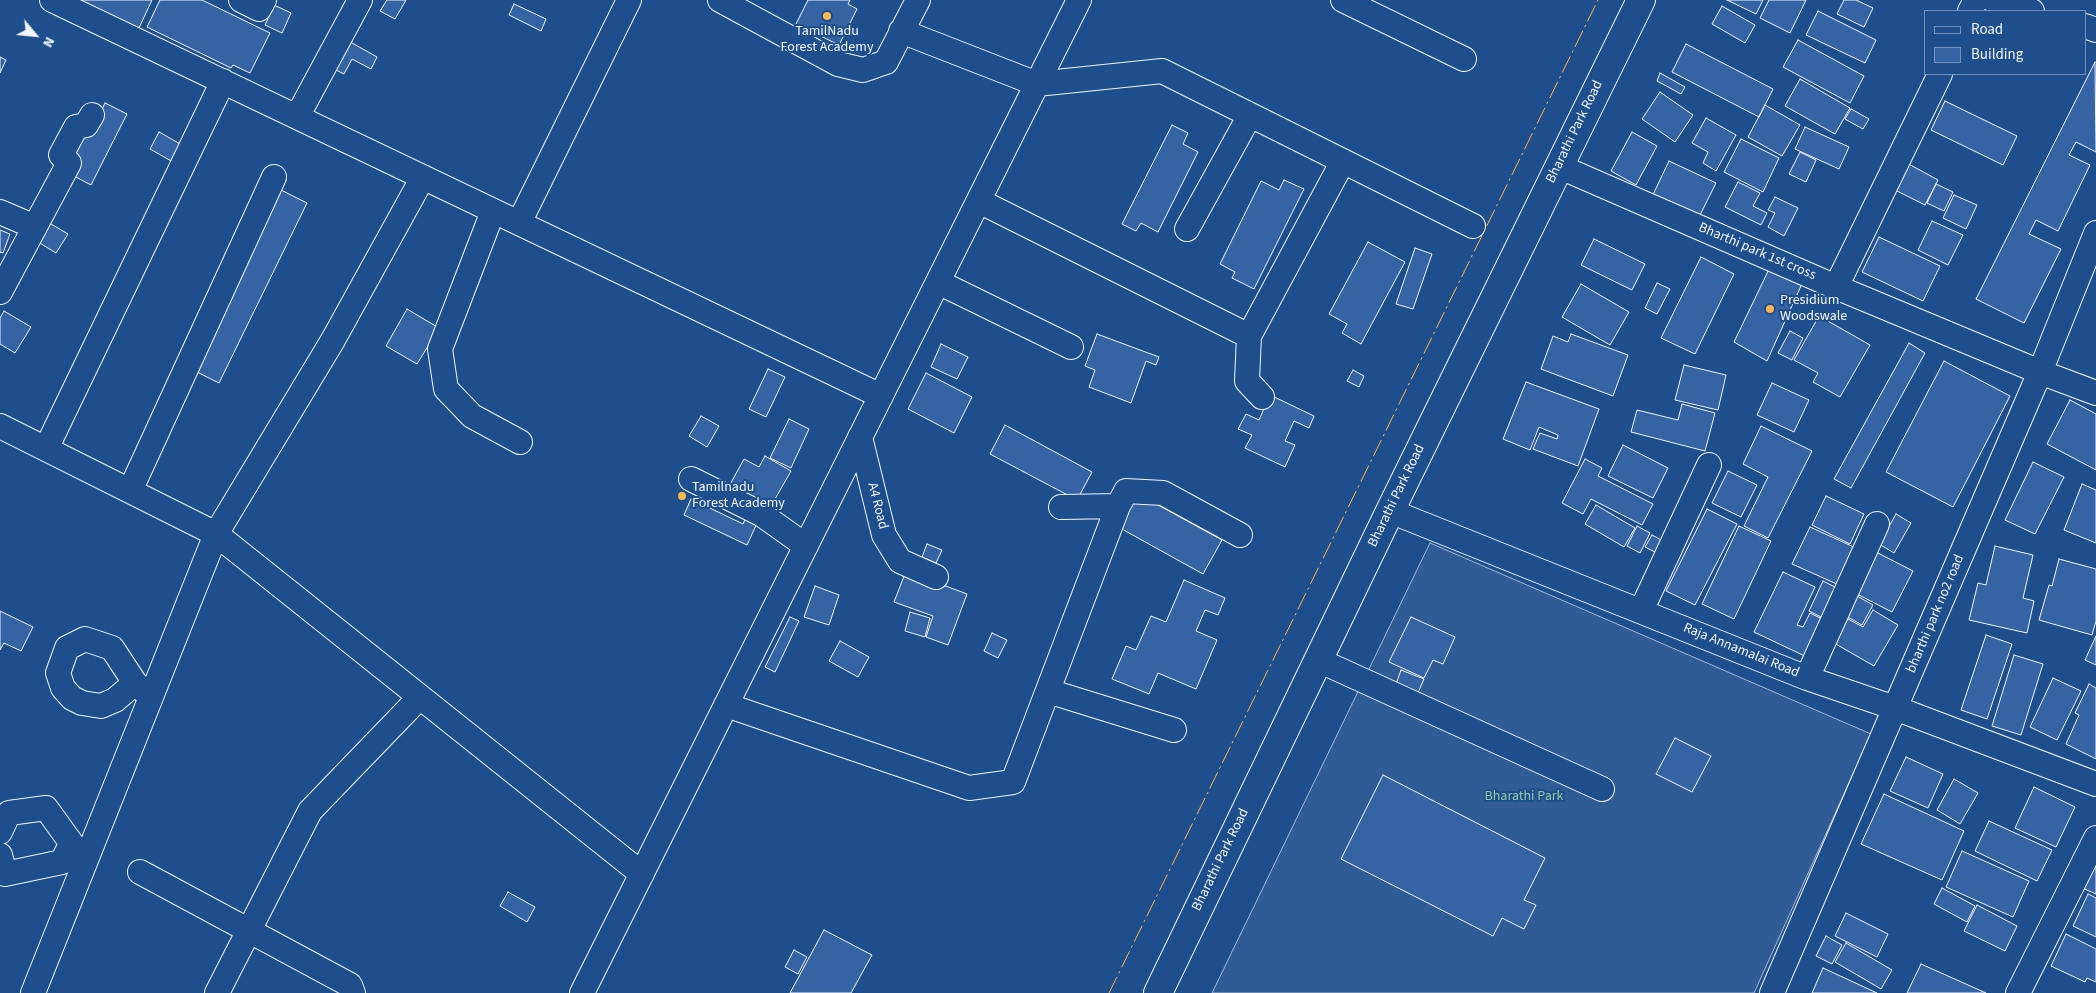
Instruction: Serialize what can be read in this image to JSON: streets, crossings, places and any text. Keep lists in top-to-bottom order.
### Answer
{
  "streets": {
    "main road": ["Bharathi Park Road"],
    "street": [
      "Bharthi park 1st cross",
      "A4 Road",
      "bharthi park no2 road",
      "Raja Annamalai Road"
    ]
  },
  "crossings": [
    ["Bharathi Park Road", "Bharthi park 1st cross"],
    ["Bharathi Park Road", "Raja Annamalai Road"],
    ["Bharthi park 1st cross", "bharthi park no2 road"],
    ["bharthi park no2 road", "Raja Annamalai Road"]
  ],
  "parks": ["Bharathi Park"],
  "places": ["TamilNadu Forest Academy", "Presidium Woodswale", "Tamilnadu Forest Academy"],
  "legend": ["Road", "Building"],
  "north": "bottom right"
}
